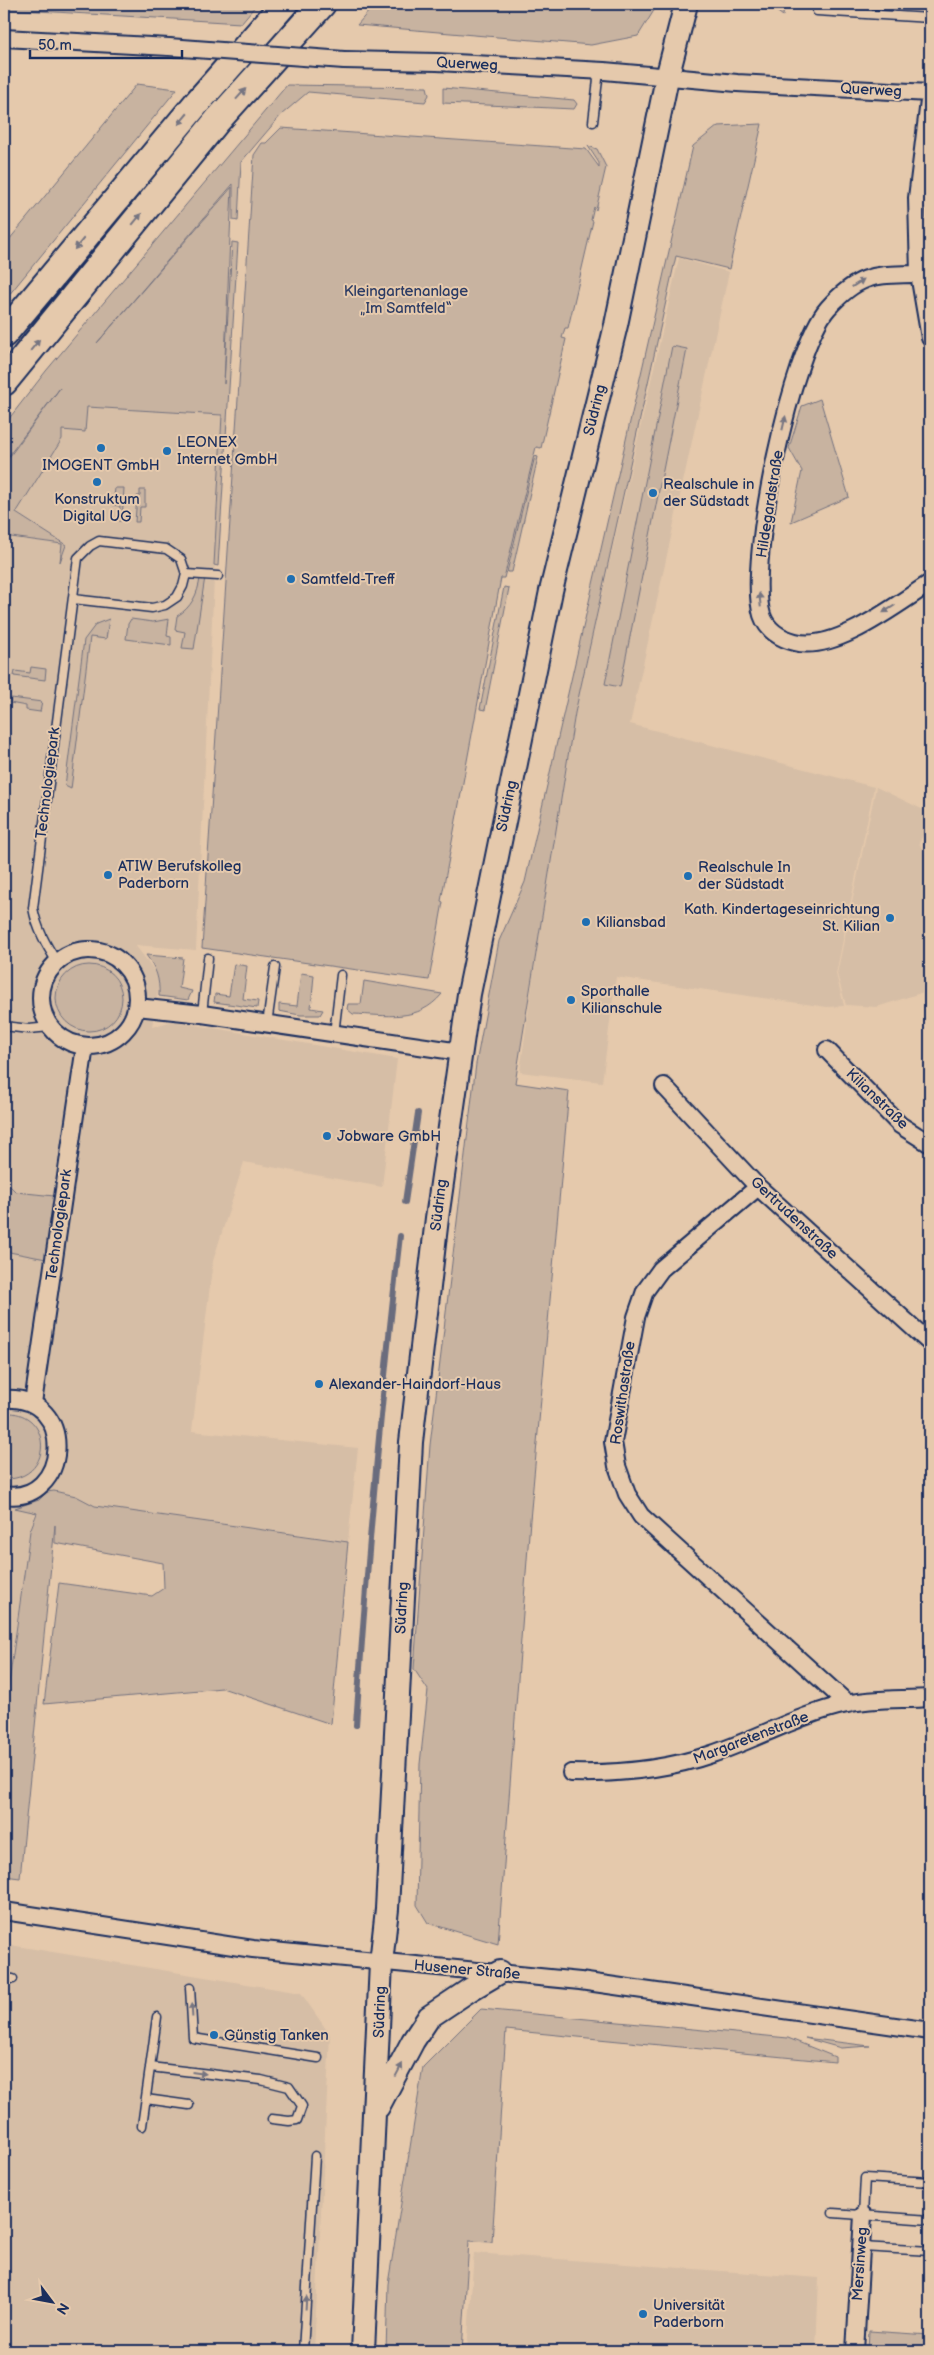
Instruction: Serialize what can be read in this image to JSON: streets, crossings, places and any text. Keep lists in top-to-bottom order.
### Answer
{
  "streets": {
    "main road": ["Südring"],
    "street": [
      "Querweg",
      "Hildegardstraße",
      "Technologiepark",
      "Kilianstraße",
      "Gertrudenstraße",
      "Roswithastraße",
      "Margaretenstraße",
      "Husener Straße",
      "Mersinweg"
    ]
  },
  "crossings": [
    ["Querweg", "Südring"],
    ["Südring", "Husener Straße"],
    ["Gertrudenstraße", "Roswithastraße"],
    ["Roswithastraße", "Margaretenstraße"]
  ],
  "parks": ["Kleingartenanlage „Im Samtfeld“"],
  "places": [
    "IMOGENT GmbH",
    "LEONEX Internet GmbH",
    "Konstruktum Digital UG",
    "Realschule in der Südstadt",
    "Samtfeld-Treff",
    "ATIW Berufskolleg Paderborn",
    "Realschule In der Südstadt",
    "Kath. Kindertageseinrichtung St. Kilian",
    "Kiliansbad",
    "Sporthalle Kilianschule",
    "Jobware GmbH",
    "Alexander-Haindorf-Haus",
    "Günstig Tanken",
    "Universität Paderborn"
  ],
  "scale_bar": "50 m",
  "north": "bottom right"
}
